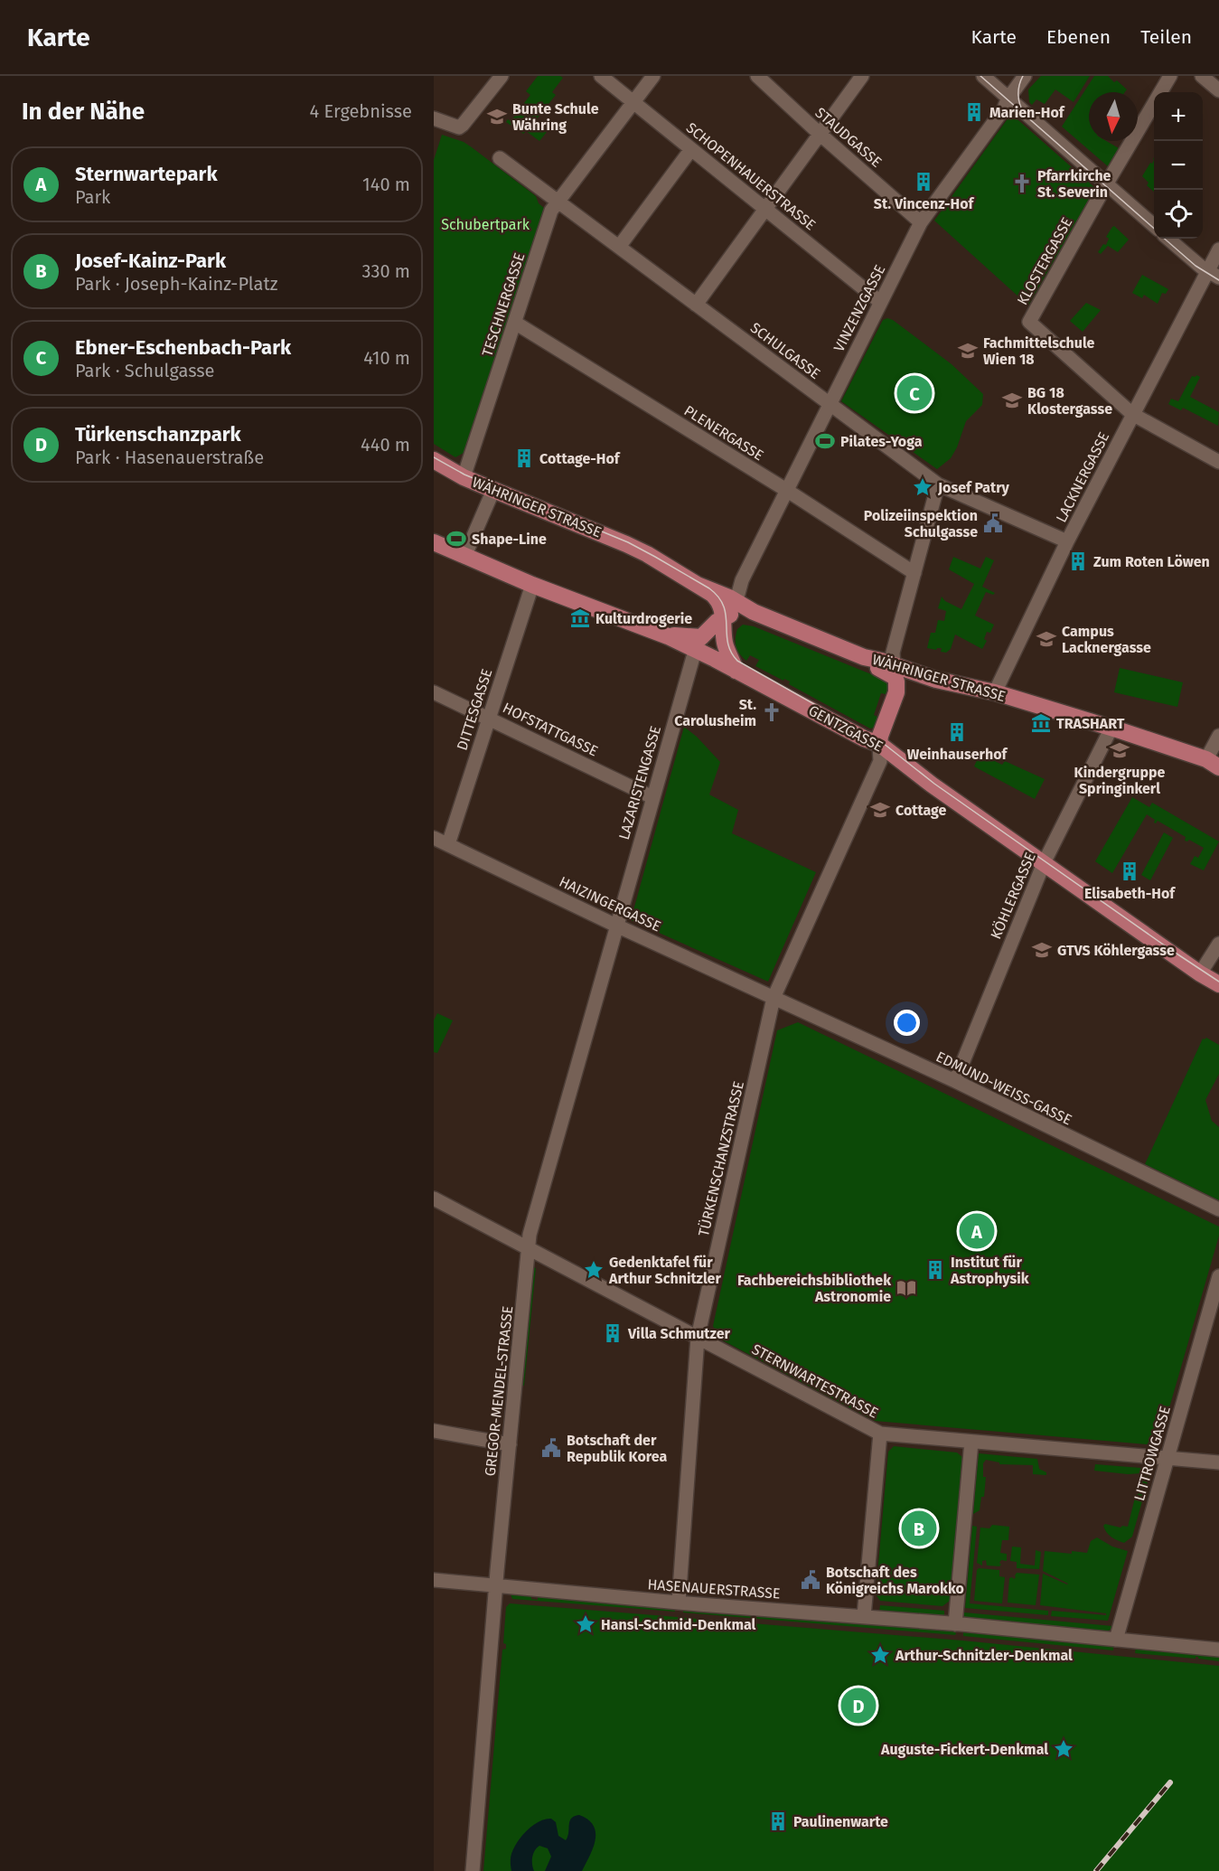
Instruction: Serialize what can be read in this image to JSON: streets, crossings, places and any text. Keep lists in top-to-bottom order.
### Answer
{
  "streets": {
    "main road": ["WÄHRINGER STRASSE", "GENTZGASSE"],
    "street": [
      "STAUDGASSE",
      "SCHOPENHAUERSTRASSE",
      "KLOSTERGASSE",
      "TESCHNERGASSE",
      "VINZENZGASSE",
      "SCHULGASSE",
      "PLENERGASSE",
      "LACKNERGASSE",
      "DITTESGASSE",
      "HOFSTATTGASSE",
      "LAZARISTENGASSE",
      "KÖHLERGASSE",
      "HAIZINGERGASSE",
      "EDMUND-WEISS-GASSE",
      "TÜRKENSCHANZSTRASSE",
      "STERNWARTESTRASSE",
      "GREGOR-MENDEL-STRASSE",
      "LITTROWGASSE",
      "HASENAUERSTRASSE"
    ]
  },
  "crossings": [
    ["STAUDGASSE", "VINZENZGASSE"],
    ["SCHOPENHAUERSTRASSE", "TESCHNERGASSE"],
    ["SCHOPENHAUERSTRASSE", "VINZENZGASSE"],
    ["KLOSTERGASSE", "LACKNERGASSE"],
    ["TESCHNERGASSE", "SCHULGASSE"],
    ["TESCHNERGASSE", "PLENERGASSE"],
    ["TESCHNERGASSE", "WÄHRINGER STRASSE"],
    ["VINZENZGASSE", "SCHULGASSE"],
    ["VINZENZGASSE", "PLENERGASSE"],
    ["VINZENZGASSE", "WÄHRINGER STRASSE"],
    ["SCHULGASSE", "LACKNERGASSE"],
    ["LACKNERGASSE", "WÄHRINGER STRASSE"],
    ["WÄHRINGER STRASSE", "KÖHLERGASSE"],
    ["DITTESGASSE", "HOFSTATTGASSE"],
    ["DITTESGASSE", "HAIZINGERGASSE"],
    ["GENTZGASSE", "LAZARISTENGASSE"],
    ["GENTZGASSE", "KÖHLERGASSE"],
    ["GENTZGASSE", "TÜRKENSCHANZSTRASSE"],
    ["HOFSTATTGASSE", "LAZARISTENGASSE"],
    ["LAZARISTENGASSE", "HAIZINGERGASSE"],
    ["LAZARISTENGASSE", "GREGOR-MENDEL-STRASSE"],
    ["KÖHLERGASSE", "EDMUND-WEISS-GASSE"],
    ["HAIZINGERGASSE", "EDMUND-WEISS-GASSE"],
    ["HAIZINGERGASSE", "TÜRKENSCHANZSTRASSE"],
    ["HAIZINGERGASSE", "GREGOR-MENDEL-STRASSE"],
    ["EDMUND-WEISS-GASSE", "TÜRKENSCHANZSTRASSE"],
    ["TÜRKENSCHANZSTRASSE", "STERNWARTESTRASSE"],
    ["TÜRKENSCHANZSTRASSE", "HASENAUERSTRASSE"],
    ["STERNWARTESTRASSE", "GREGOR-MENDEL-STRASSE"],
    ["STERNWARTESTRASSE", "LITTROWGASSE"],
    ["GREGOR-MENDEL-STRASSE", "HASENAUERSTRASSE"],
    ["LITTROWGASSE", "HASENAUERSTRASSE"]
  ],
  "parks": ["Schubertpark"],
  "places": {
    "building": [
      "Marien-Hof",
      "St. Vincenz-Hof",
      "Cottage-Hof",
      "Zum Roten Löwen",
      "Weinhauserhof",
      "Elisabeth-Hof",
      "Institut für Astrophysik",
      "Villa Schmutzer",
      "Paulinenwarte"
    ],
    "school or university": [
      "Bunte Schule Währing",
      "Fachmittelschule Wien 18",
      "BG 18 Klostergasse",
      "Campus Lacknergasse",
      "Kindergruppe Springinkerl",
      "Cottage",
      "GTVS Köhlergasse"
    ],
    "church": ["Pfarrkirche St. Severin", "St. Carolusheim"],
    "sports": ["Pilates-Yoga", "Shape-Line"],
    "place": [
      "Josef Patry",
      "Gedenktafel für Arthur Schnitzler",
      "Hansl-Schmid-Denkmal",
      "Arthur-Schnitzler-Denkmal",
      "Auguste-Fickert-Denkmal"
    ],
    "public building": ["Polizeiinspektion Schulgasse", "Botschaft der Republik Korea", "Botschaft des Königreichs Marokko"],
    "museum": ["Kulturdrogerie", "TRASHART"],
    "library": ["Fachbereichsbibliothek Astronomie"]
  },
  "north": "bottom",
  "page": {
    "header": "Karte",
    "nav": ["Karte", "Ebenen", "Teilen"],
    "heading": ["In der Nähe", "4 Ergebnisse"],
    "map_buttons": ["+", "−"],
    "list": [
      {
        "mark": "A",
        "name": "Sternwartepark",
        "note": "Park",
        "value": "140 m"
      },
      {
        "mark": "B",
        "name": "Josef-Kainz-Park",
        "note": "Park · Joseph-Kainz-Platz",
        "value": "330 m"
      },
      {
        "mark": "C",
        "name": "Ebner-Eschenbach-Park",
        "note": "Park · Schulgasse",
        "value": "410 m"
      },
      {
        "mark": "D",
        "name": "Türkenschanzpark",
        "note": "Park · Hasenauerstraße",
        "value": "440 m"
      }
    ],
    "pins": [
      "C",
      "A",
      "B",
      "D"
    ]
  }
}
